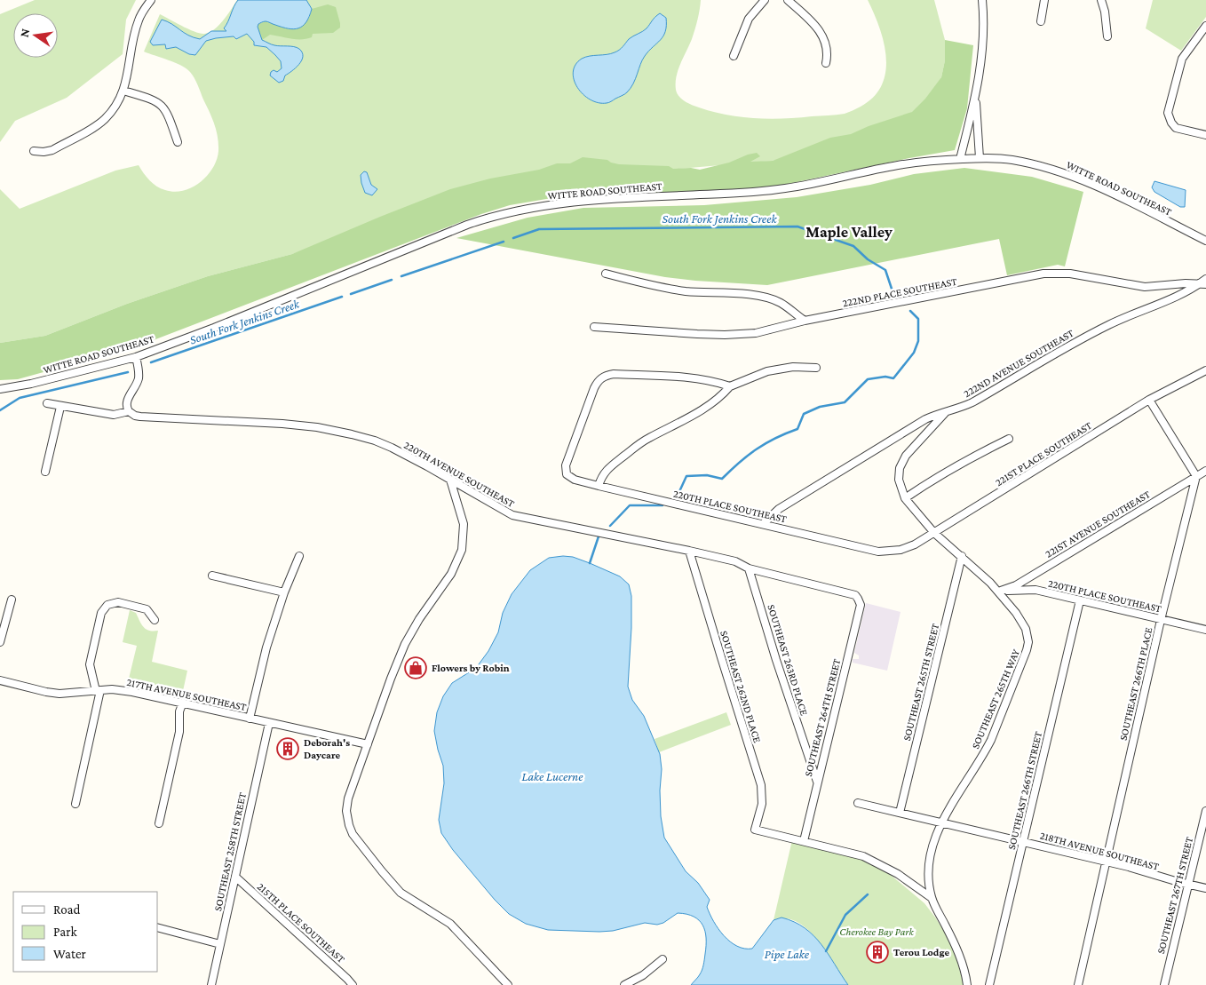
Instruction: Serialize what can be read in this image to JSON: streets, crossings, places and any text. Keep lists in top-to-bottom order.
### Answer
{
  "streets": {
    "street": [
      "WITTE ROAD SOUTHEAST",
      "222ND PLACE SOUTHEAST",
      "222ND AVENUE SOUTHEAST",
      "221ST PLACE SOUTHEAST",
      "220TH AVENUE SOUTHEAST",
      "220TH PLACE SOUTHEAST",
      "221ST AVENUE SOUTHEAST",
      "SOUTHEAST 263RD PLACE",
      "SOUTHEAST 265TH STREET",
      "SOUTHEAST 266TH PLACE",
      "SOUTHEAST 262ND PLACE",
      "217TH AVENUE SOUTHEAST",
      "SOUTHEAST 265TH WAY",
      "SOUTHEAST 264TH STREET",
      "SOUTHEAST 266TH STREET",
      "218TH AVENUE SOUTHEAST",
      "SOUTHEAST 258TH STREET",
      "SOUTHEAST 267TH STREET",
      "215TH PLACE SOUTHEAST"
    ]
  },
  "crossings": [
    ["222ND PLACE SOUTHEAST", "222ND AVENUE SOUTHEAST"],
    ["222ND AVENUE SOUTHEAST", "220TH PLACE SOUTHEAST"],
    ["222ND AVENUE SOUTHEAST", "SOUTHEAST 265TH WAY"],
    ["221ST PLACE SOUTHEAST", "220TH PLACE SOUTHEAST"],
    ["221ST PLACE SOUTHEAST", "SOUTHEAST 265TH WAY"],
    ["220TH AVENUE SOUTHEAST", "SOUTHEAST 263RD PLACE"],
    ["220TH AVENUE SOUTHEAST", "SOUTHEAST 262ND PLACE"],
    ["220TH AVENUE SOUTHEAST", "SOUTHEAST 264TH STREET"],
    ["220TH PLACE SOUTHEAST", "221ST AVENUE SOUTHEAST"],
    ["220TH PLACE SOUTHEAST", "SOUTHEAST 266TH PLACE"],
    ["220TH PLACE SOUTHEAST", "SOUTHEAST 265TH WAY"],
    ["220TH PLACE SOUTHEAST", "SOUTHEAST 266TH STREET"],
    ["221ST AVENUE SOUTHEAST", "SOUTHEAST 266TH PLACE"],
    ["221ST AVENUE SOUTHEAST", "SOUTHEAST 265TH WAY"],
    ["SOUTHEAST 263RD PLACE", "SOUTHEAST 264TH STREET"],
    ["SOUTHEAST 265TH STREET", "SOUTHEAST 265TH WAY"],
    ["SOUTHEAST 265TH STREET", "218TH AVENUE SOUTHEAST"],
    ["SOUTHEAST 266TH PLACE", "218TH AVENUE SOUTHEAST"],
    ["SOUTHEAST 262ND PLACE", "SOUTHEAST 264TH STREET"],
    ["217TH AVENUE SOUTHEAST", "SOUTHEAST 258TH STREET"],
    ["SOUTHEAST 265TH WAY", "218TH AVENUE SOUTHEAST"],
    ["SOUTHEAST 266TH STREET", "218TH AVENUE SOUTHEAST"],
    ["218TH AVENUE SOUTHEAST", "SOUTHEAST 267TH STREET"],
    ["SOUTHEAST 258TH STREET", "215TH PLACE SOUTHEAST"]
  ],
  "districts": ["Maple Valley"],
  "water": ["South Fork Jenkins Creek", "Lake Lucerne", "Pipe Lake"],
  "parks": ["Cherokee Bay Park"],
  "places": {
    "shop": ["Flowers by Robin"],
    "building": ["Deborah's Daycare", "Terou Lodge"]
  },
  "legend": ["Road", "Park", "Water"],
  "north": "left"
}
